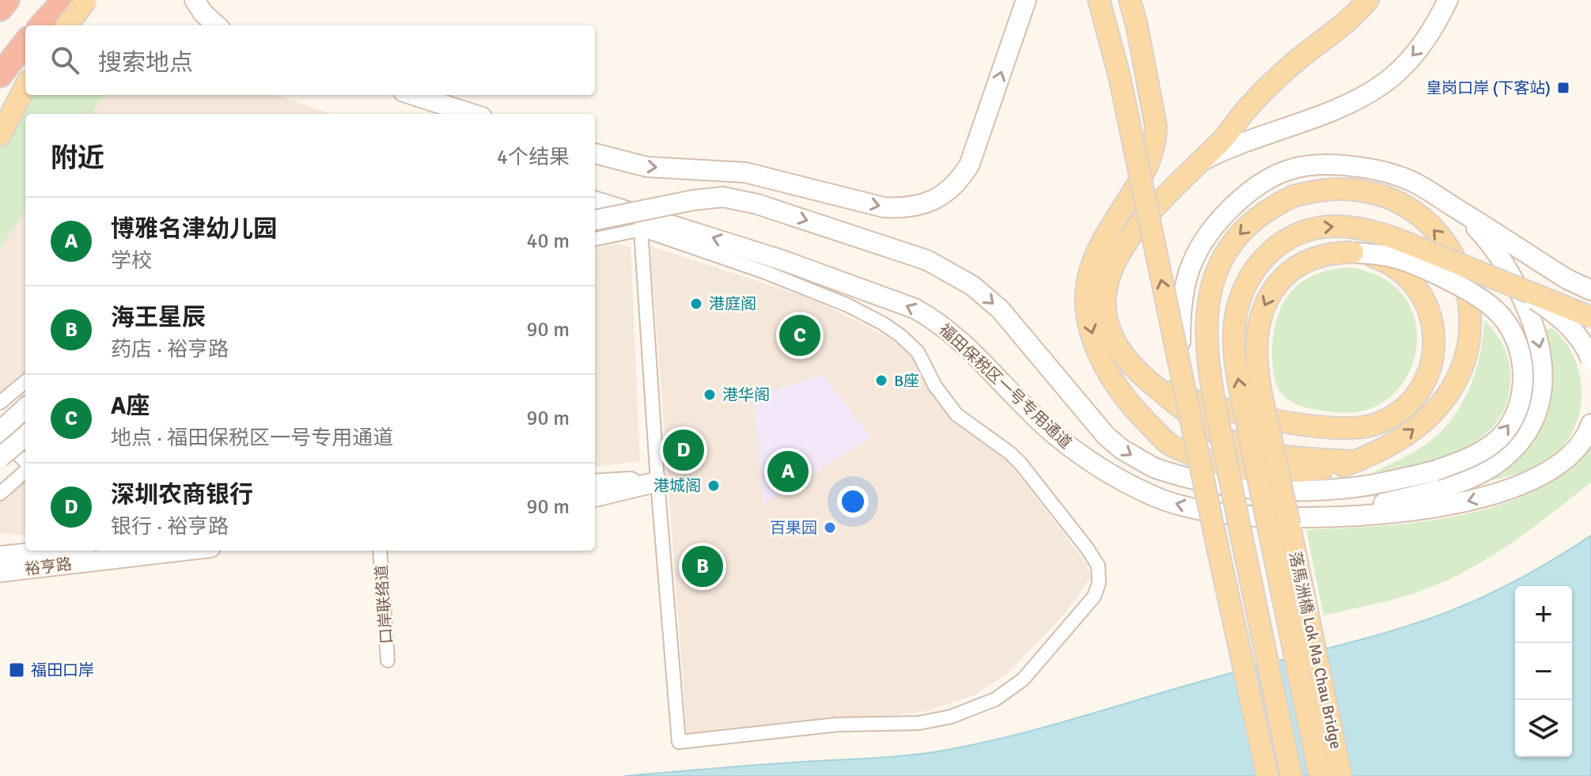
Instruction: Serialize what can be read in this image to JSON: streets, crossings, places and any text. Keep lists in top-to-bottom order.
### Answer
{
  "streets": {
    "main road": ["福田保税区一号专用通道", "裕亨路", "落馬洲橋 Lok Ma Chau Bridge"],
    "street": ["口岸联络道"]
  },
  "crossings": [
    ["福田保税区一号专用通道", "落馬洲橋 Lok Ma Chau Bridge"]
  ],
  "places": {
    "transit": ["皇岗口岸 (下客站)", "福田口岸"],
    "other": [
      "港庭阁",
      "B座",
      "港华阁",
      "港城阁",
      "百果园"
    ]
  },
  "page": {
    "search": "搜索地点",
    "heading": ["附近", "4个结果"],
    "list": [
      {
        "mark": "A",
        "name": "博雅名津幼儿园",
        "note": "学校",
        "value": "40 m"
      },
      {
        "mark": "B",
        "name": "海王星辰",
        "note": "药店 · 裕亨路",
        "value": "90 m"
      },
      {
        "mark": "C",
        "name": "A座",
        "note": "地点 · 福田保税区一号专用通道",
        "value": "90 m"
      },
      {
        "mark": "D",
        "name": "深圳农商银行",
        "note": "银行 · 裕亨路",
        "value": "90 m"
      }
    ],
    "pins": [
      "C",
      "D",
      "A",
      "B"
    ],
    "map_buttons": ["+", "−"]
  }
}
